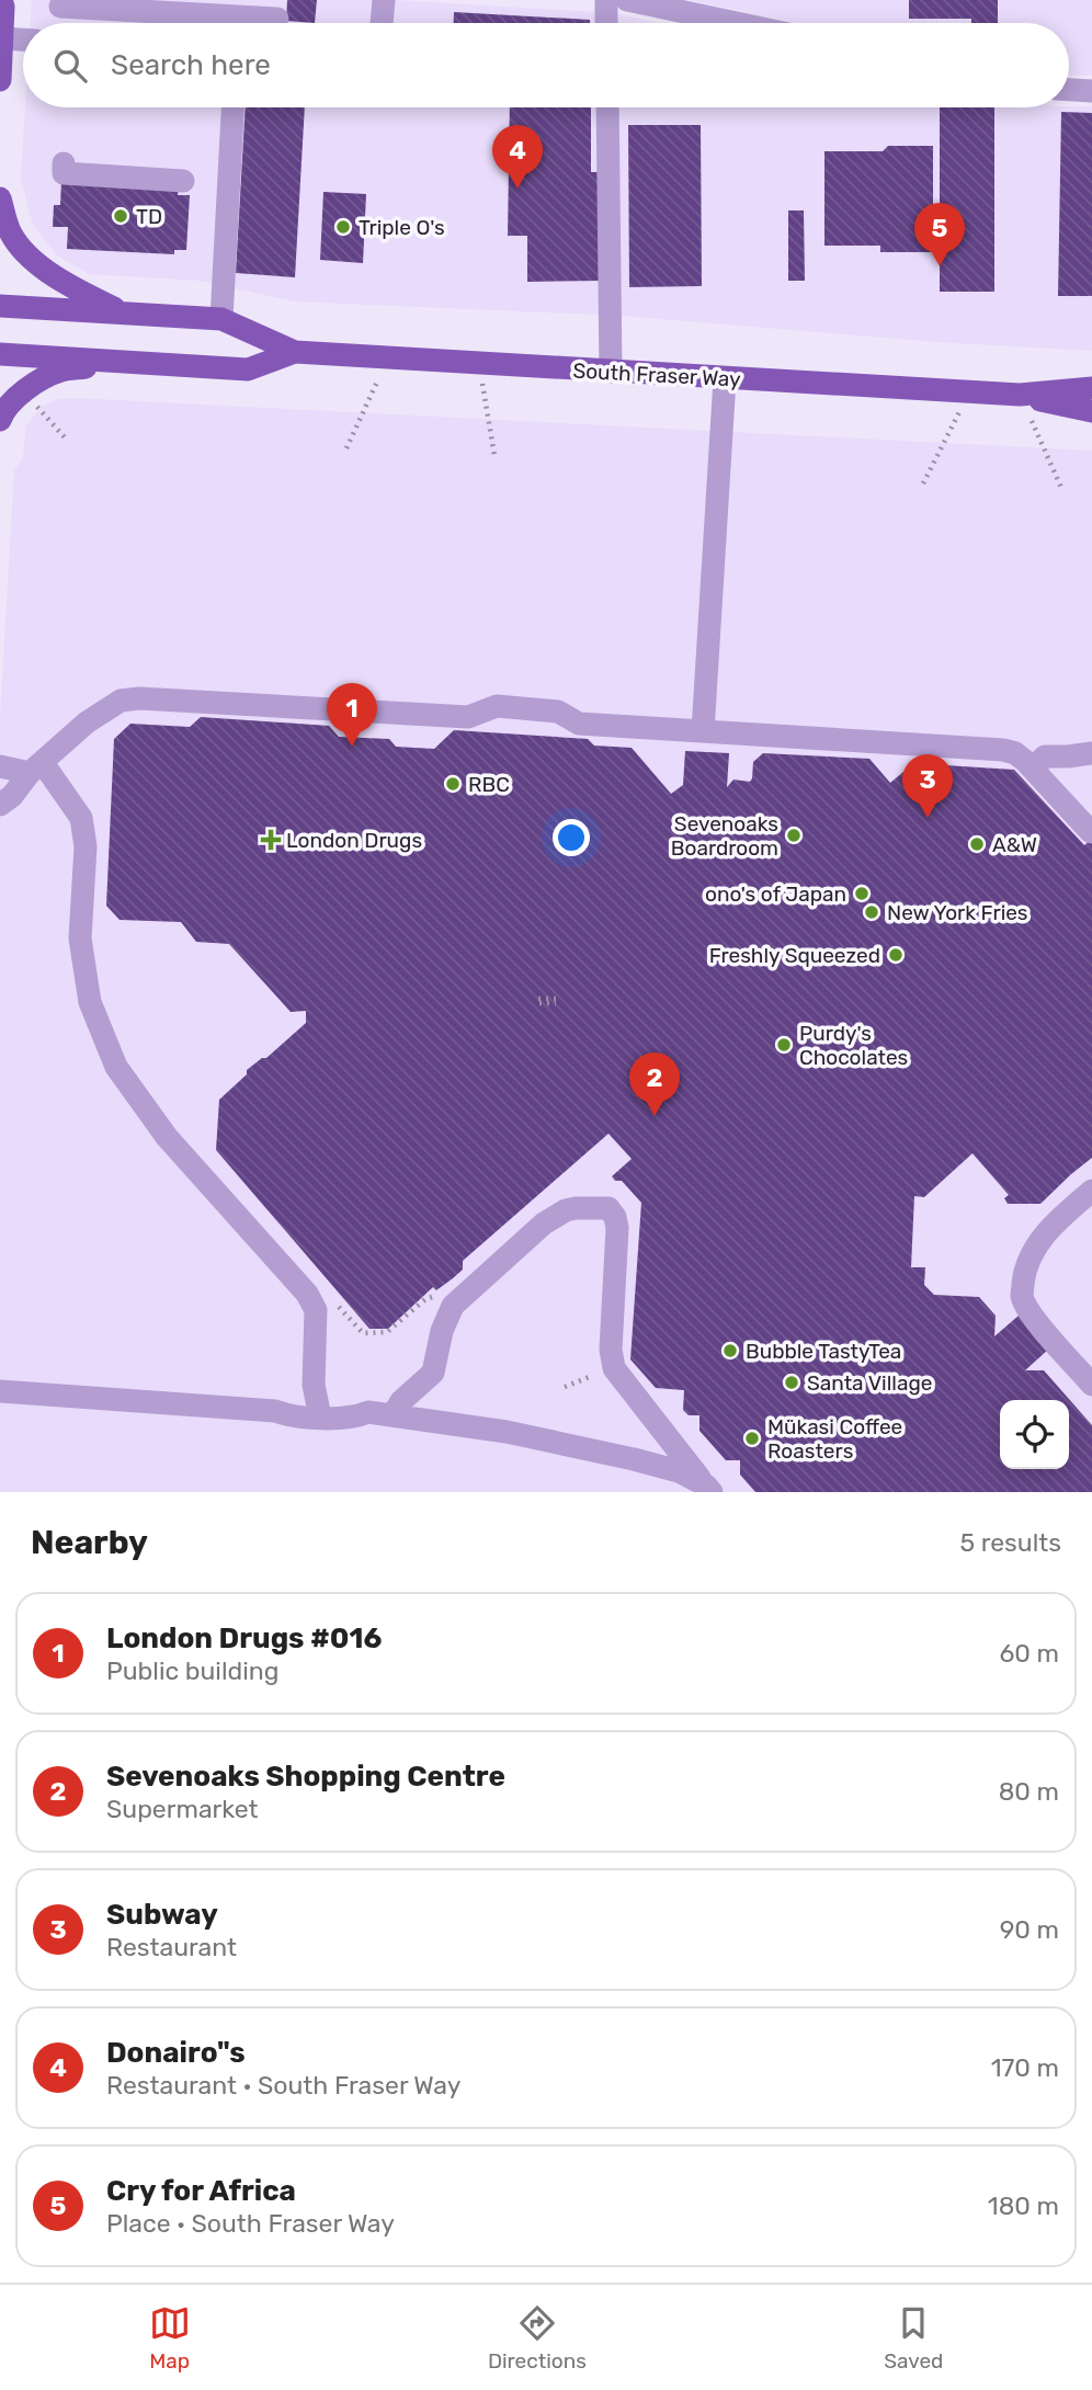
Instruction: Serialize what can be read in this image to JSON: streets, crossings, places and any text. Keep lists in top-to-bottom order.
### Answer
{
  "streets": {
    "main road": ["South Fraser Way"]
  },
  "places": {
    "other": [
      "TD",
      "Triple O's",
      "RBC",
      "Sevenoaks Boardroom",
      "A&W",
      "ono's of Japan",
      "New York Fries",
      "Freshly Squeezed",
      "Purdy's Chocolates",
      "Bubble TastyTea",
      "Santa Village",
      "Mükasi Coffee Roasters"
    ],
    "health": ["London Drugs"]
  },
  "page": {
    "search": "Search here",
    "pins": [
      "4",
      "5",
      "1",
      "3",
      "2"
    ],
    "heading": ["Nearby", "5 results"],
    "list": [
      {
        "mark": "1",
        "name": "London Drugs #016",
        "note": "Public building",
        "value": "60 m"
      },
      {
        "mark": "2",
        "name": "Sevenoaks Shopping Centre",
        "note": "Supermarket",
        "value": "80 m"
      },
      {
        "mark": "3",
        "name": "Subway",
        "note": "Restaurant",
        "value": "90 m"
      },
      {
        "mark": "4",
        "name": "Donairo\"s",
        "note": "Restaurant · South Fraser Way",
        "value": "170 m"
      },
      {
        "mark": "5",
        "name": "Cry for Africa",
        "note": "Place · South Fraser Way",
        "value": "180 m"
      }
    ],
    "nav": ["Map", "Directions", "Saved"]
  }
}
